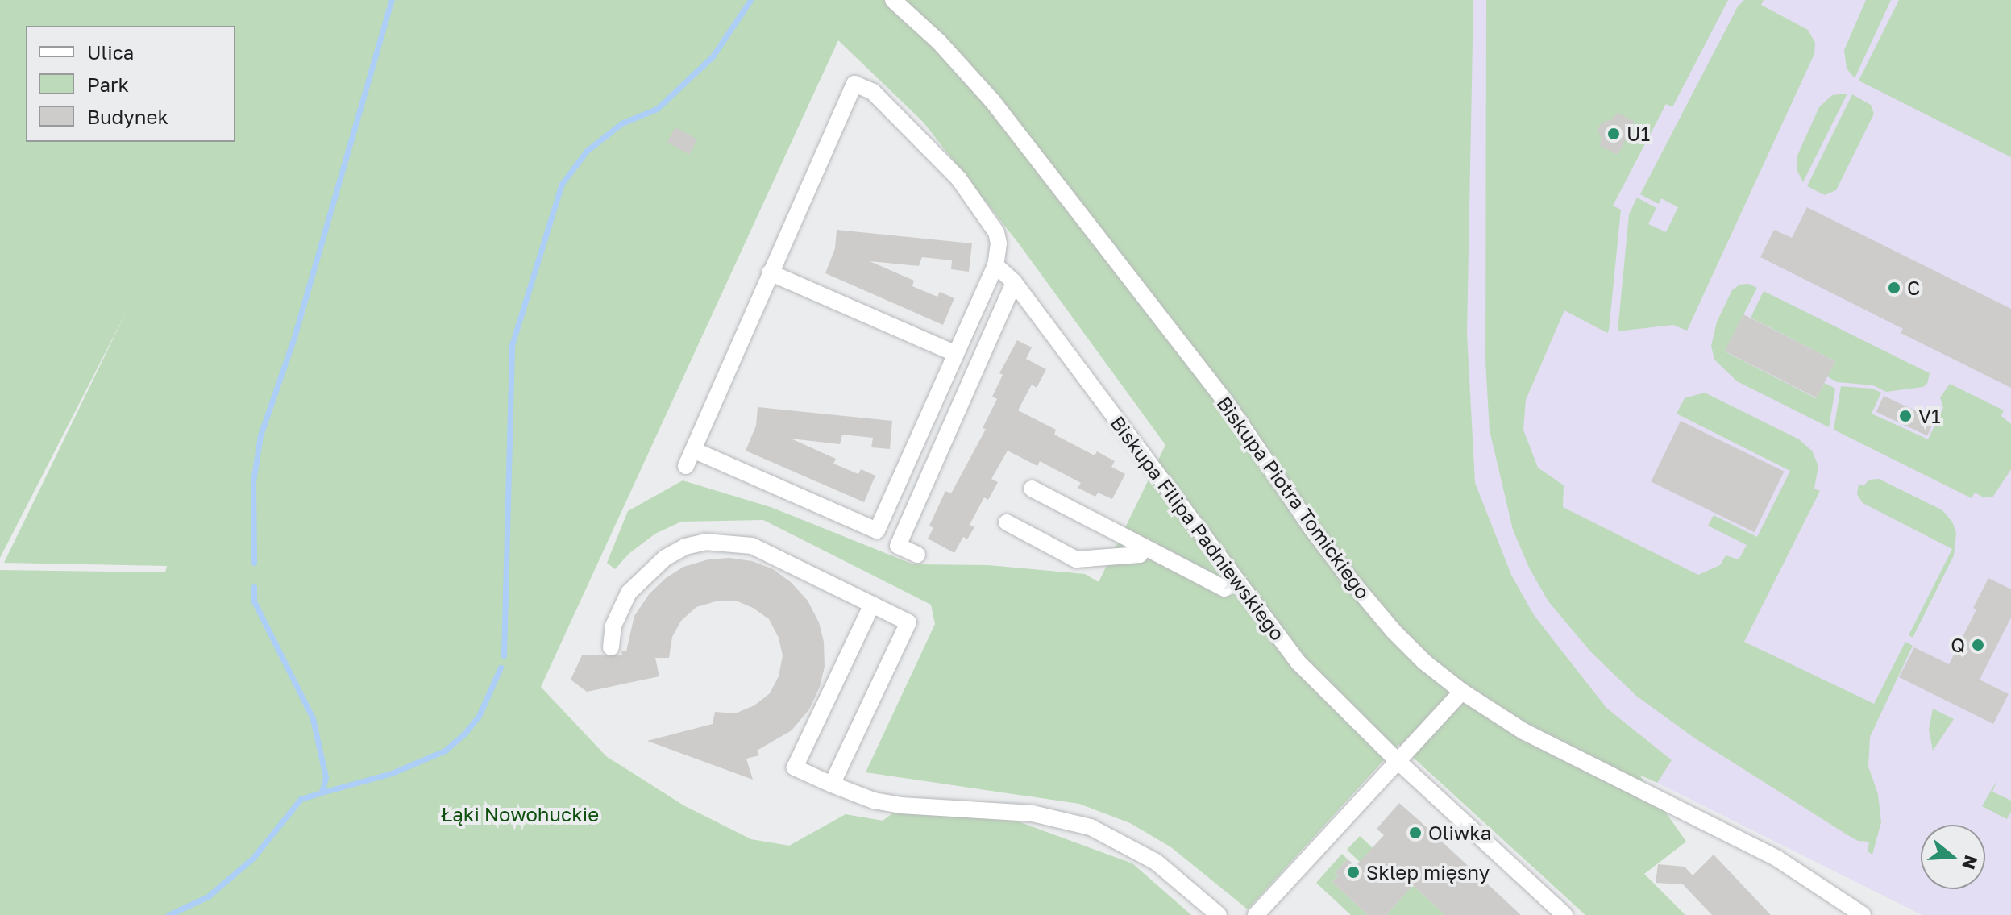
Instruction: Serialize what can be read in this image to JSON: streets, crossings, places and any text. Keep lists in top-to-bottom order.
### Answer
{
  "streets": {
    "street": ["Biskupa Piotra Tomickiego", "Biskupa Filipa Padniewskiego"]
  },
  "parks": ["Łąki Nowohuckie"],
  "places": [
    "U1",
    "C",
    "V1",
    "Q",
    "Oliwka",
    "Sklep mięsny"
  ],
  "legend": ["Ulica", "Park", "Budynek"],
  "north": "right"
}
